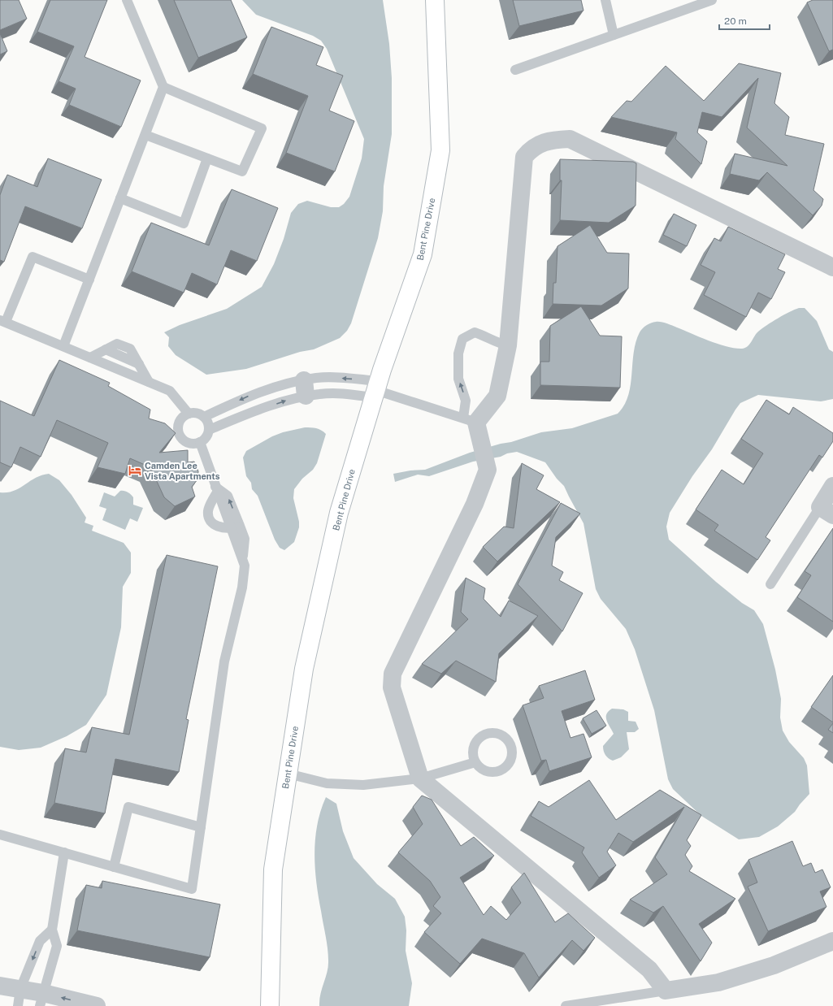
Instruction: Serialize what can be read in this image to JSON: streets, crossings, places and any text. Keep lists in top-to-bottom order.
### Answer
{
  "streets": {
    "street": ["Bent Pine Drive"]
  },
  "places": {
    "hotel": ["Camden Lee Vista Apartments"]
  },
  "scale_bar": "20 m"
}
